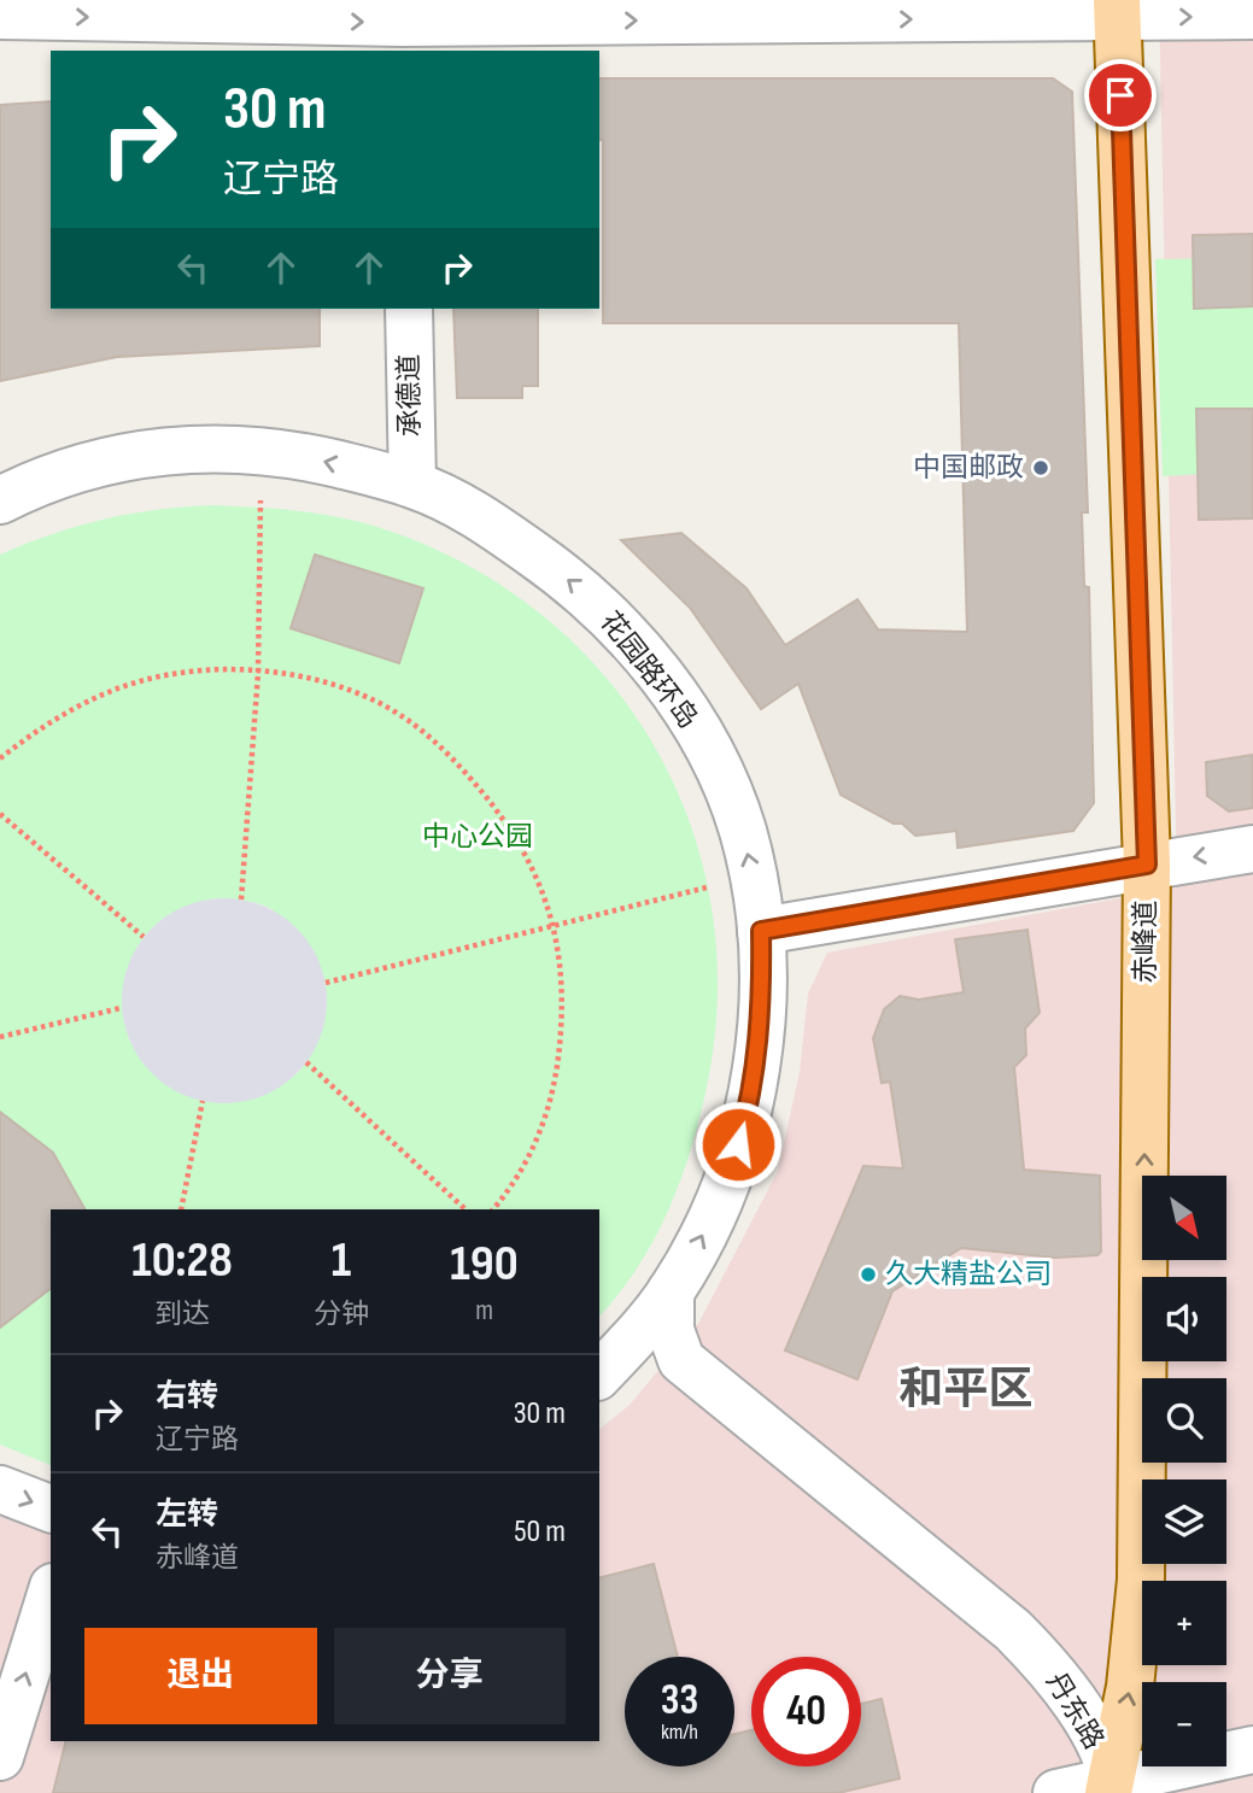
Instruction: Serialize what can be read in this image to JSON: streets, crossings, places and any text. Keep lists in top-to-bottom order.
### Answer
{
  "streets": {
    "main road": ["赤峰道"],
    "street": ["承德道", "花园路环岛", "丹东路"]
  },
  "crossings": [
    ["承德道", "花园路环岛"],
    ["花园路环岛", "丹东路"],
    ["赤峰道", "丹东路"]
  ],
  "one_way": ["花园路环岛", "赤峰道"],
  "districts": ["和平区"],
  "parks": ["中心公园"],
  "places": ["中国邮政", "久大精盐公司"],
  "north": "bottom right",
  "page": {
    "turn": ["30 m", "辽宁路"],
    "map_buttons": ["+", "−"],
    "eta": [
      "10:28",
      "到达",
      "1",
      "分钟",
      "190",
      "m"
    ],
    "list": [
      {
        "name": "右转",
        "note": "辽宁路",
        "value": "30 m"
      },
      {
        "name": "左转",
        "note": "赤峰道",
        "value": "50 m"
      }
    ],
    "buttons": ["退出", "分享"],
    "speed": "33 km/h",
    "limit": "40"
  }
}
